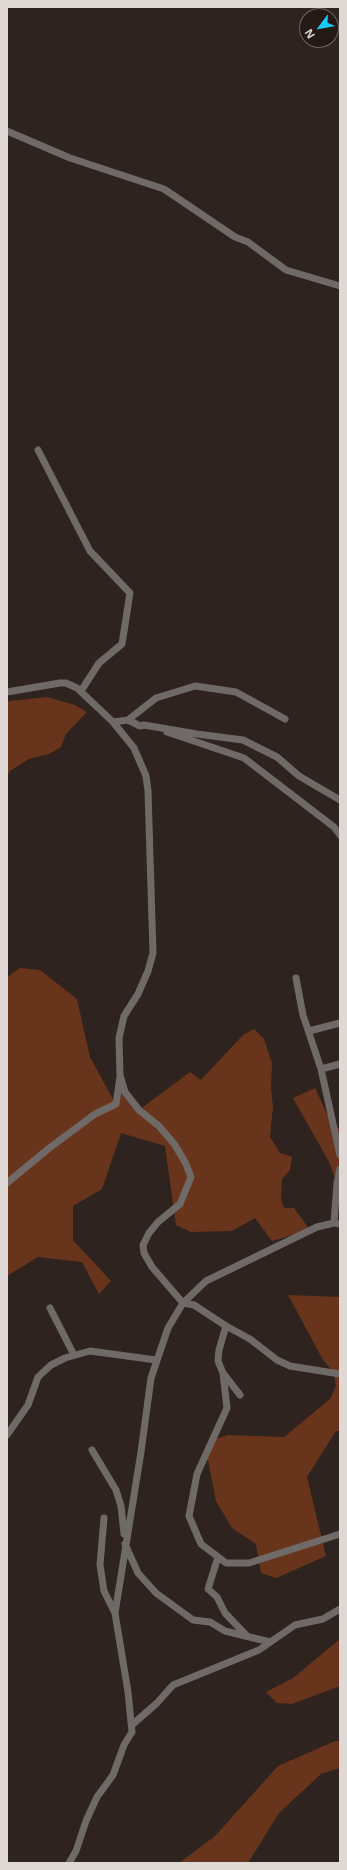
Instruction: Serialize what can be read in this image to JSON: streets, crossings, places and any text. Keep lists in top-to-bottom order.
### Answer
{
  "north": "bottom left"
}
